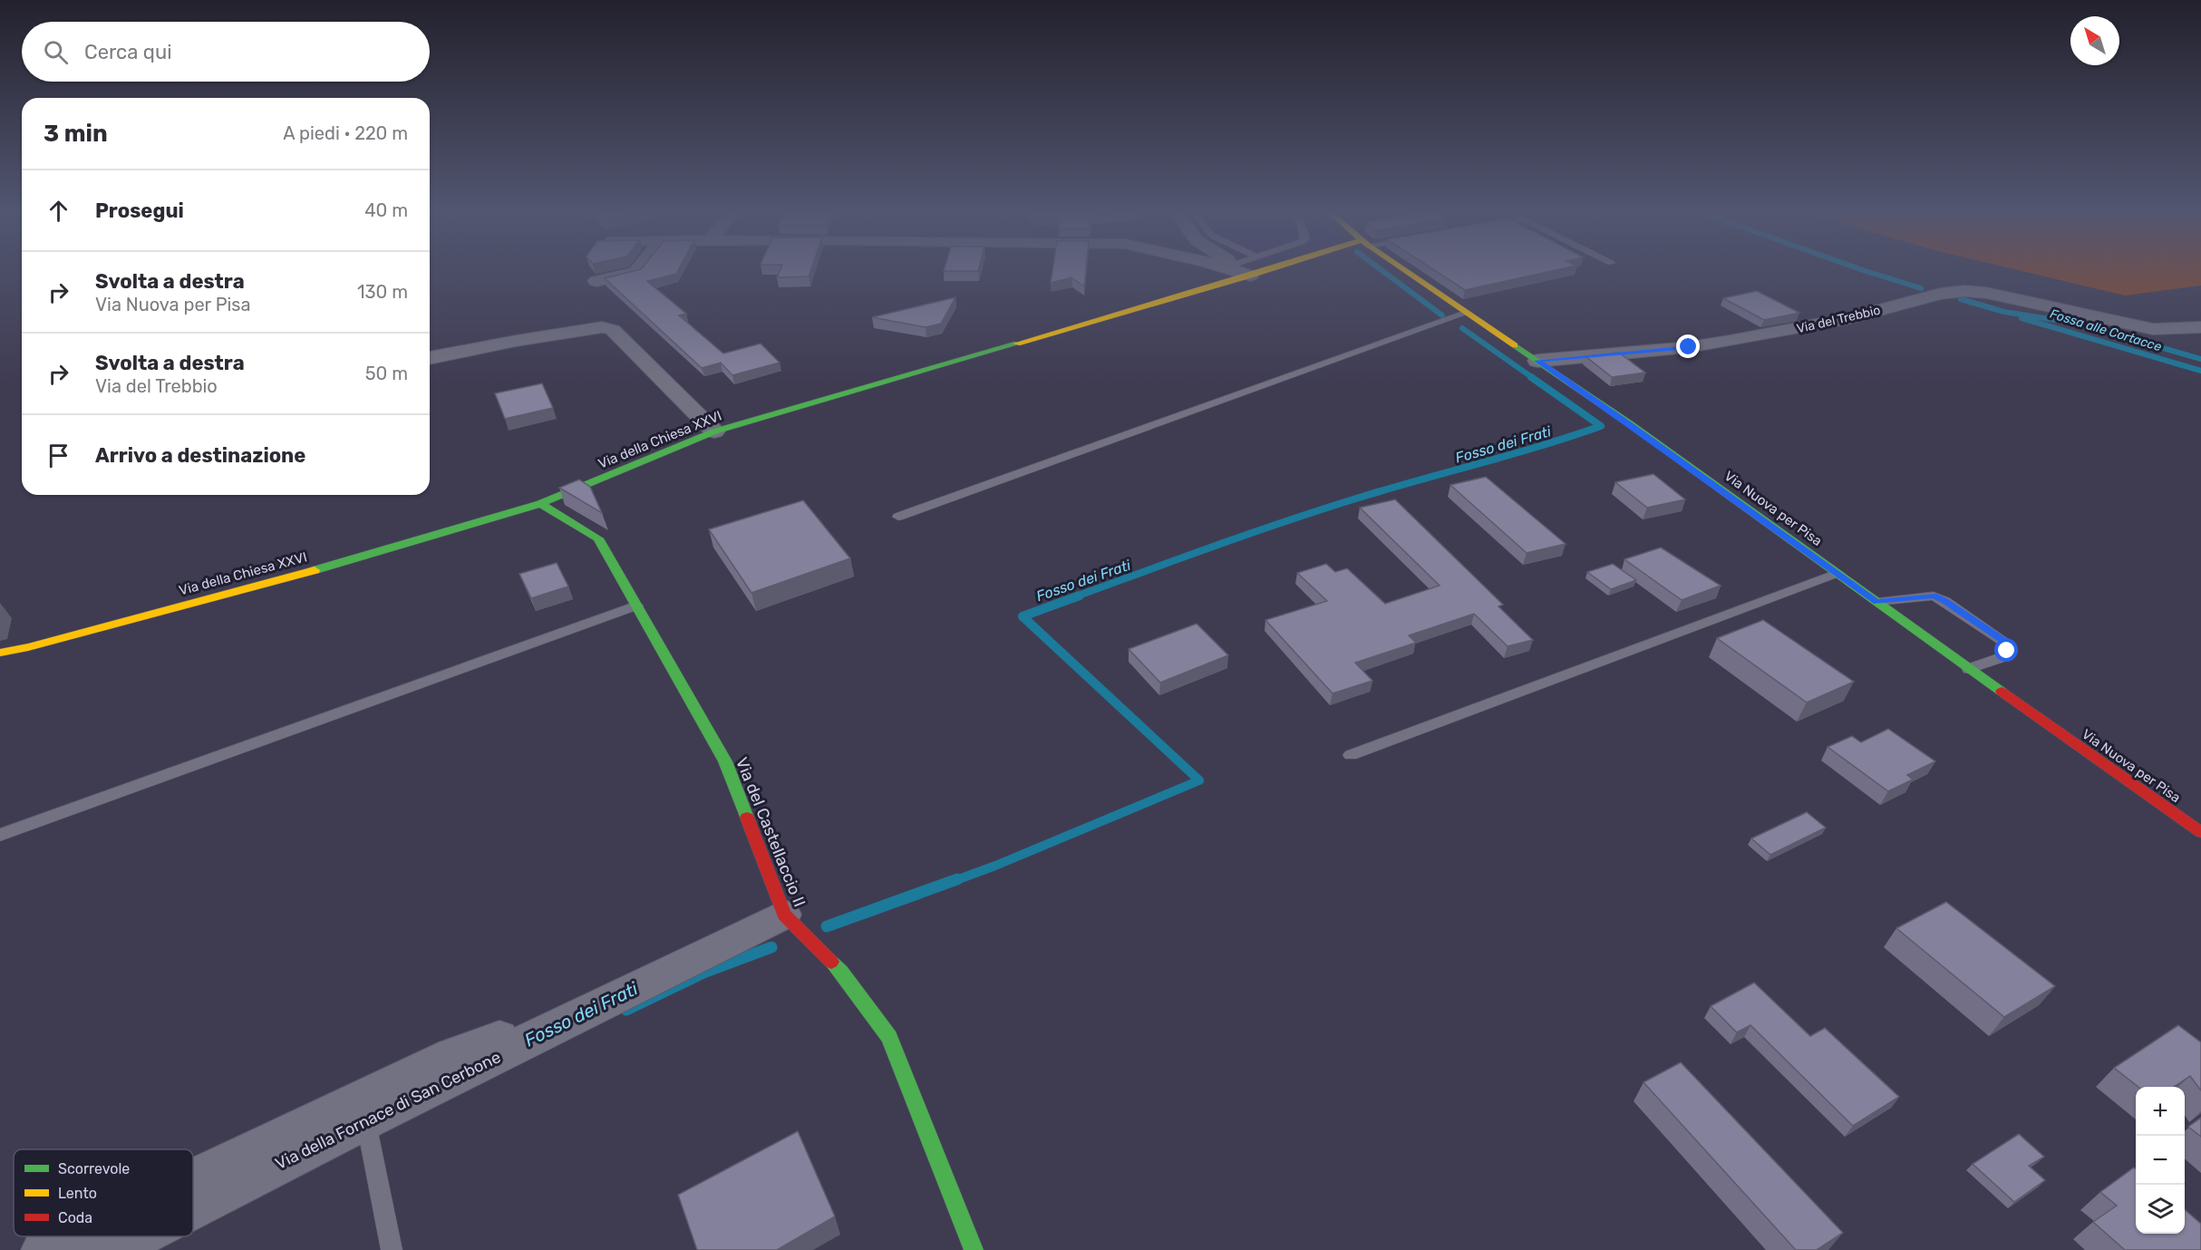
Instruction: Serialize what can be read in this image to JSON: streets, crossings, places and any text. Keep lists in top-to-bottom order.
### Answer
{
  "streets": {
    "street": [
      "Via del Trebbio",
      "Via della Chiesa XXVI",
      "Via Nuova per Pisa",
      "Via del Castellaccio II",
      "Via della Fornace di San Cerbone"
    ]
  },
  "crossings": [
    ["Via del Trebbio", "Via Nuova per Pisa"],
    ["Via della Chiesa XXVI", "Via del Castellaccio II"],
    ["Via del Castellaccio II", "Via della Fornace di San Cerbone"]
  ],
  "water": ["Fossa alle Cortacce", "Fosso dei Frati"],
  "legend": ["Scorrevole", "Lento", "Coda"],
  "north": "top left",
  "page": {
    "search": "Cerca qui",
    "heading": ["3 min", "A piedi · 220 m"],
    "list": [
      ["Prosegui", "40 m"],
      ["Svolta a destra", "Via Nuova per Pisa", "130 m"],
      ["Svolta a destra", "Via del Trebbio", "50 m"],
      "Arrivo a destinazione"
    ],
    "map_buttons": ["+", "−"]
  }
}
